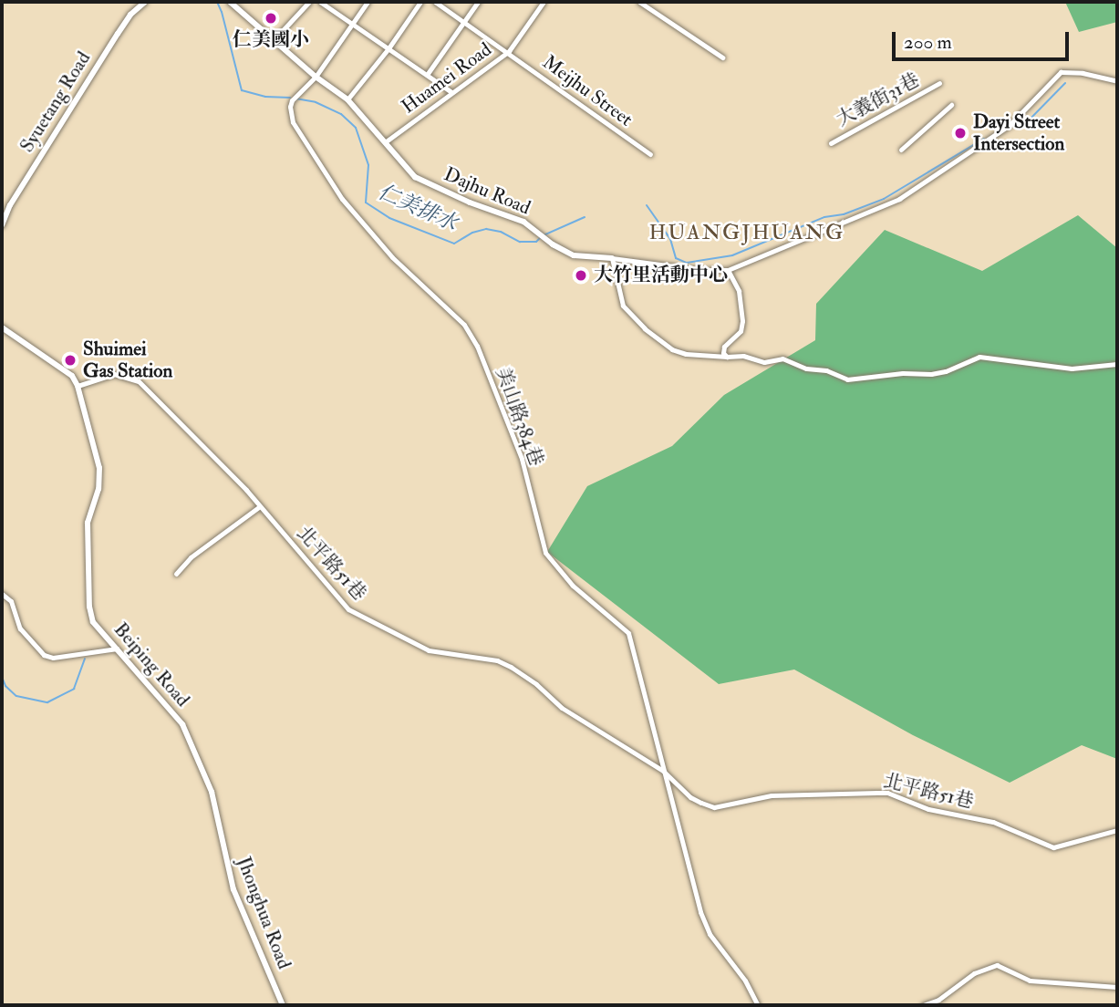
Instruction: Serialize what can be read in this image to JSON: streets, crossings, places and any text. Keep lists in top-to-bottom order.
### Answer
{
  "streets": {
    "street": [
      "Huamei Road",
      "Meijhu Street",
      "大義街31巷",
      "Syuetang Road",
      "Dajhu Road",
      "美山路384巷",
      "北平路51巷",
      "Beiping Road",
      "Jhonghua Road"
    ]
  },
  "crossings": [
    ["Huamei Road", "Meijhu Street"],
    ["Huamei Road", "Dajhu Road"],
    ["Dajhu Road", "美山路384巷"],
    ["美山路384巷", "北平路51巷"],
    ["北平路51巷", "Beiping Road"],
    ["Beiping Road", "Jhonghua Road"]
  ],
  "districts": ["HUANGJHUANG"],
  "water": ["仁美排水"],
  "places": [
    "仁美國小",
    "Dayi Street Intersection",
    "大竹里活動中心",
    "Shuimei Gas Station"
  ],
  "scale_bar": "200 m"
}
